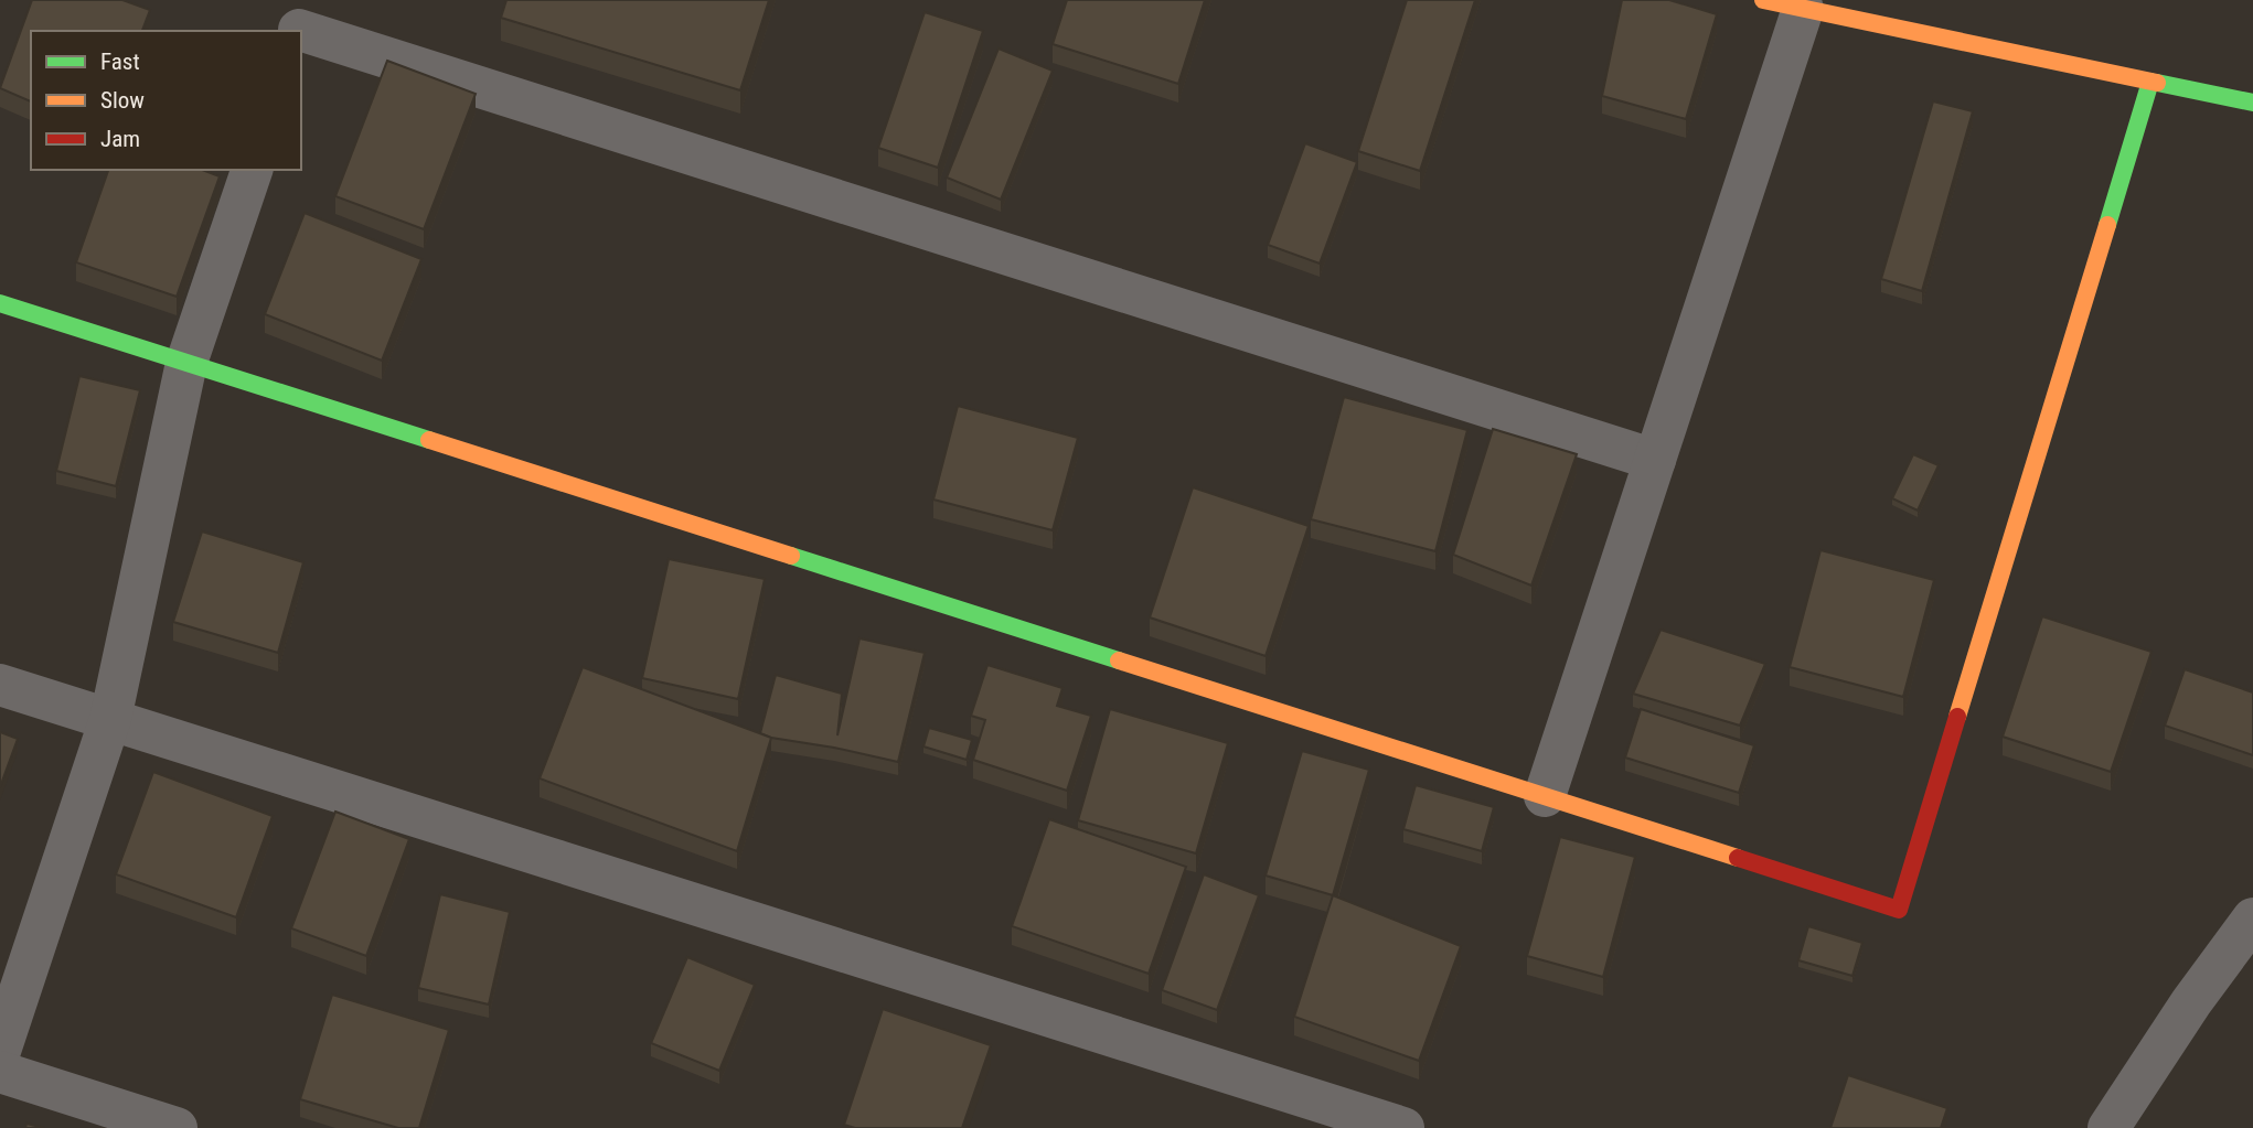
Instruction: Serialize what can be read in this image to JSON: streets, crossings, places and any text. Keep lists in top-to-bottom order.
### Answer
{
  "legend": ["Fast", "Slow", "Jam"]
}
